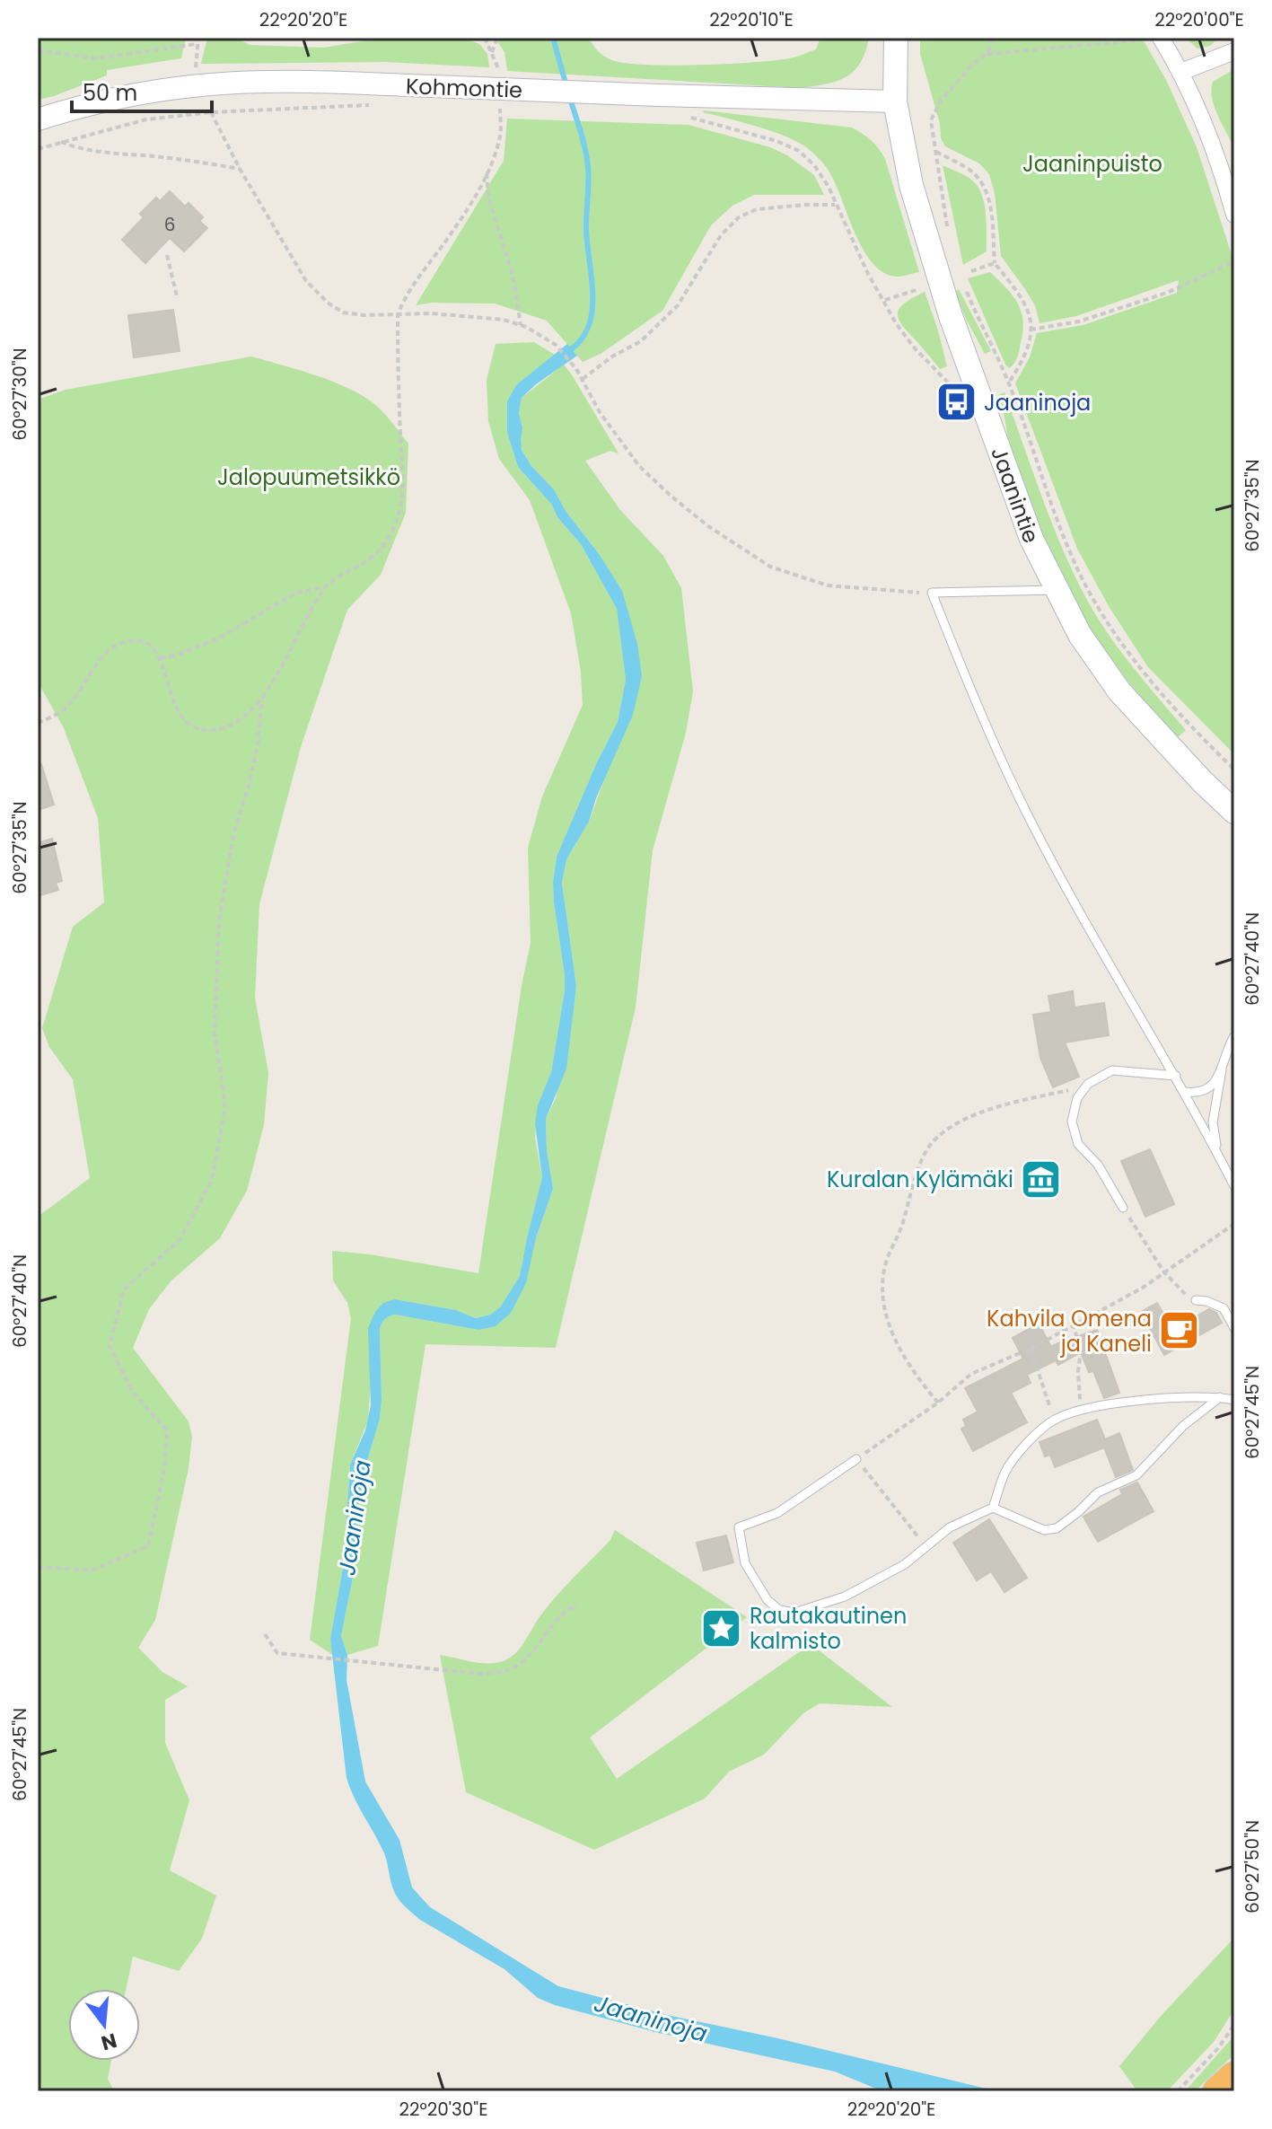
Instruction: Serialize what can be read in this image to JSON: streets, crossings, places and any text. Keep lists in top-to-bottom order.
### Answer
{
  "streets": {
    "main road": ["Jaanintie"],
    "street": ["Kohmontie"]
  },
  "crossings": [
    ["Kohmontie", "Jaanintie"]
  ],
  "water": ["Jaaninoja"],
  "parks": ["Jaaninpuisto", "Jalopuumetsikkö"],
  "places": {
    "bus stop": ["Jaaninoja"],
    "museum": ["Kuralan Kylämäki"],
    "cafe": ["Kahvila Omena ja Kaneli"],
    "place": ["Rautakautinen kalmisto"]
  },
  "house_numbers": ["6"],
  "scale_bar": "50 m",
  "north": "bottom",
  "coordinates": [
    "22°20'20\"E",
    "22°20'10\"E",
    "22°20'00\"E",
    "60°27'30\"N",
    "60°27'35\"N",
    "60°27'40\"N",
    "60°27'45\"N",
    "60°27'50\"N",
    "22°20'30\"E"
  ]
}
